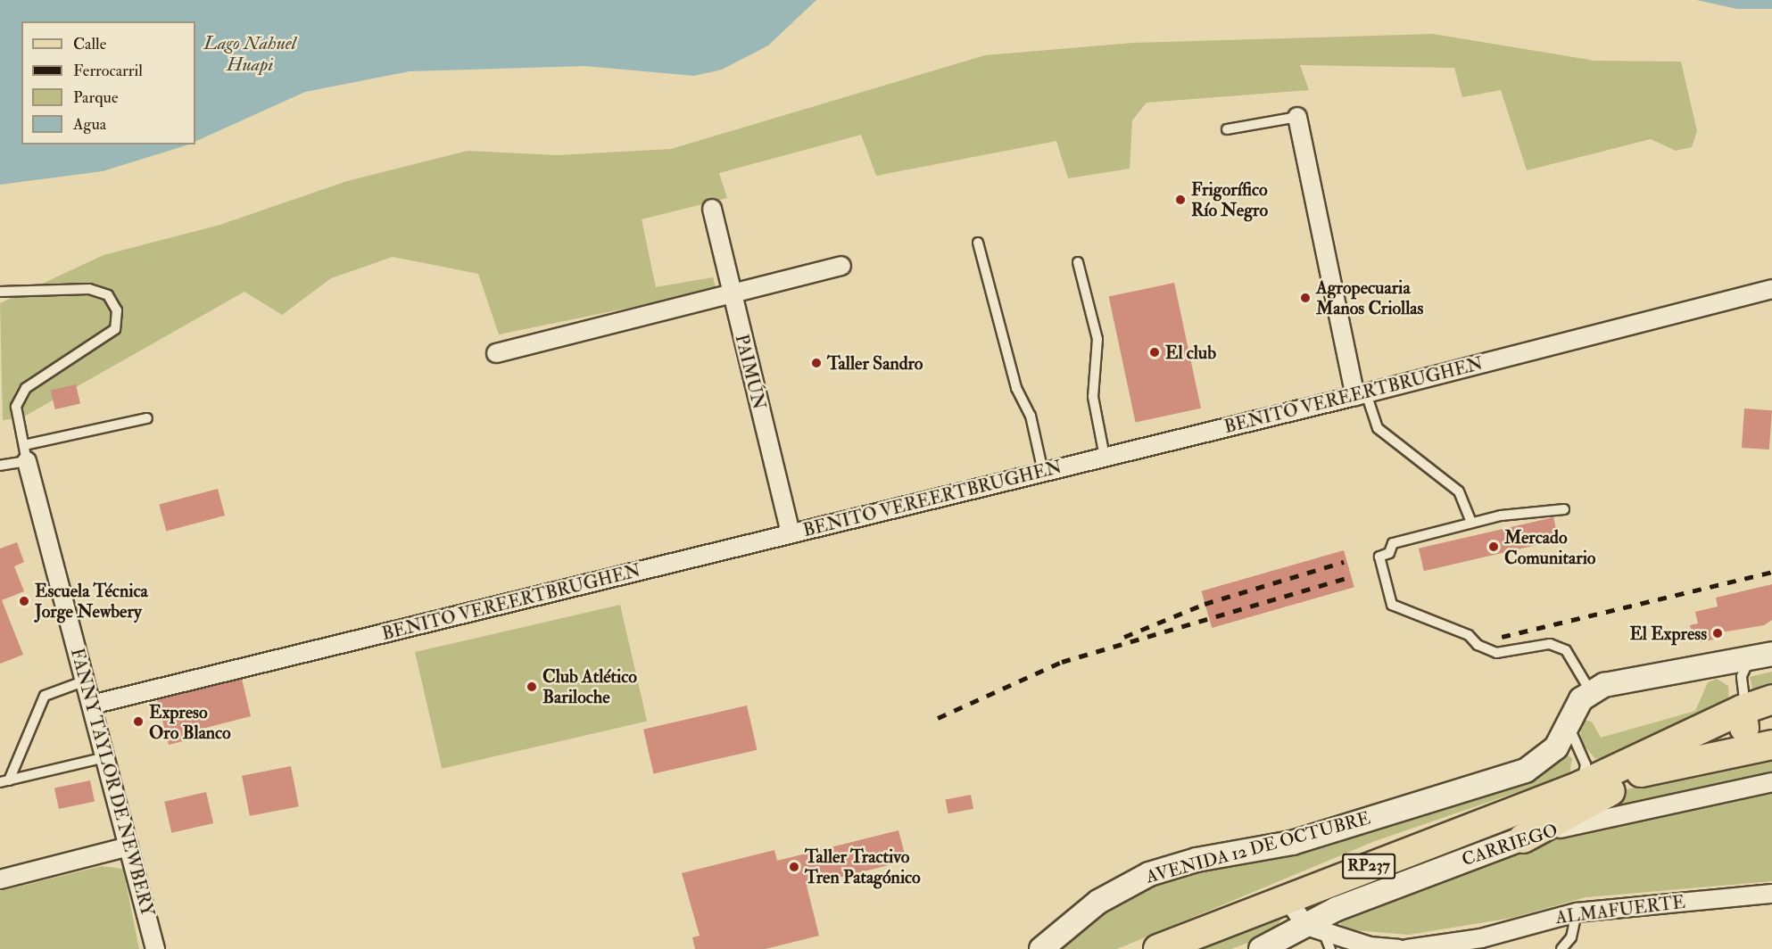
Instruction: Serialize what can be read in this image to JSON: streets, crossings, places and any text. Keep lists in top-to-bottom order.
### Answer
{
  "streets": {
    "main road": ["RP237"],
    "street": [
      "PAIMÚN",
      "BENITO VEREERTBRUGHEN",
      "FANNY TAYLOR DE NEWBERY",
      "CARRIEGO",
      "AVENIDA 12 DE OCTUBRE",
      "ALMAFUERTE"
    ]
  },
  "crossings": [
    ["PAIMÚN", "BENITO VEREERTBRUGHEN"],
    ["BENITO VEREERTBRUGHEN", "FANNY TAYLOR DE NEWBERY"]
  ],
  "water": ["Lago Nahuel Huapi"],
  "places": [
    "Frigorífico Río Negro",
    "Agropecuaria Manos Criollas",
    "El club",
    "Taller Sandro",
    "Mercado Comunitario",
    "Escuela Técnica Jorge Newbery",
    "El Express",
    "Club Atlético Bariloche",
    "Expreso Oro Blanco",
    "Taller Tractivo Tren Patagónico"
  ],
  "legend": [
    "Calle",
    "Ferrocarril",
    "Parque",
    "Agua"
  ]
}
